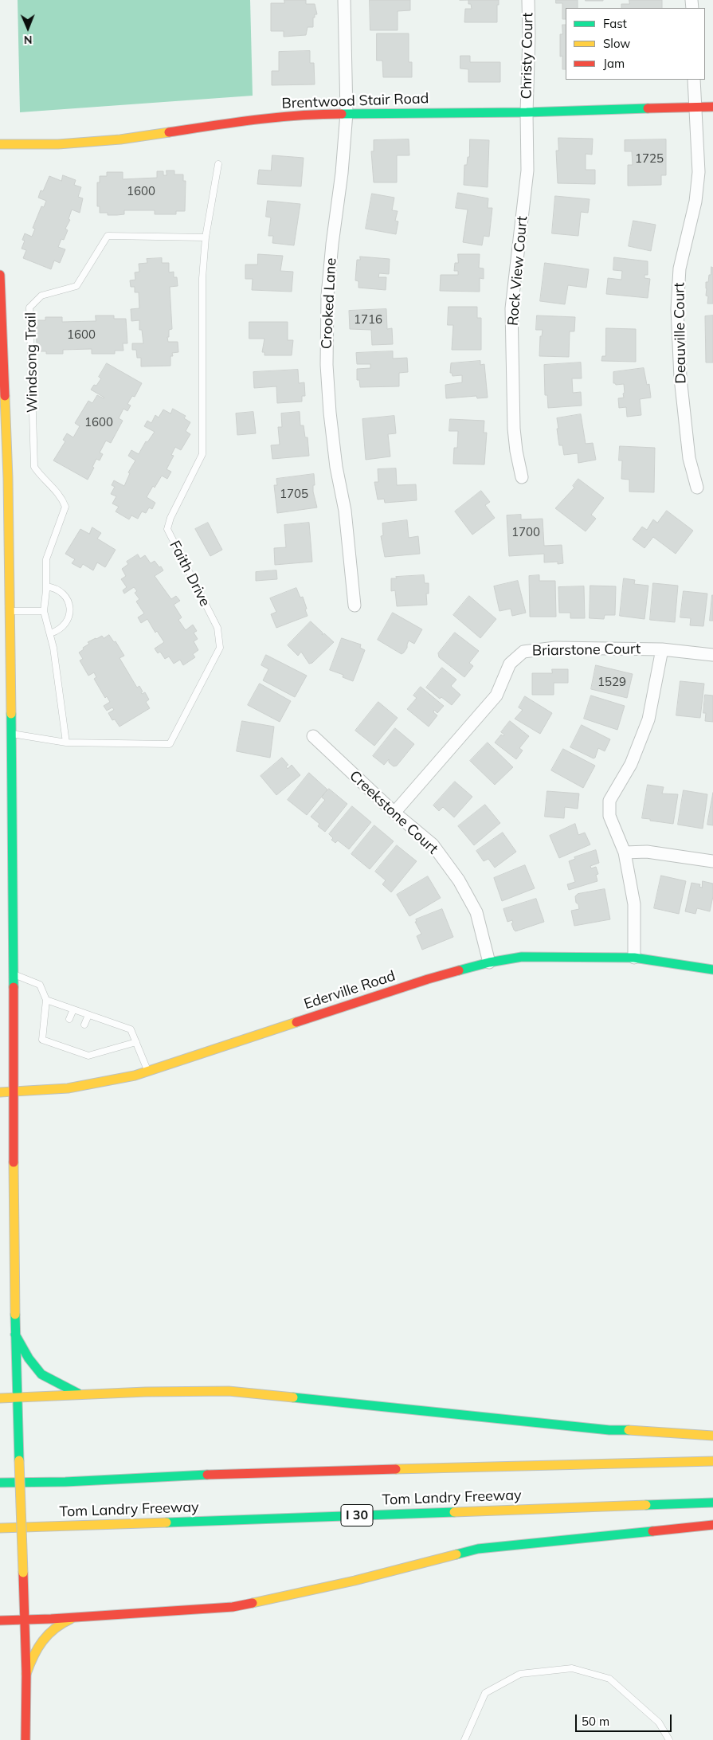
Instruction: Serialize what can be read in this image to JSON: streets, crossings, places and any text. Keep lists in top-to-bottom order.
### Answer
{
  "streets": {
    "main road": [
      "Brentwood Stair Road",
      "Ederville Road",
      "Tom Landry Freeway",
      "I 30"
    ],
    "street": [
      "Christy Court",
      "Rock View Court",
      "Crooked Lane",
      "Deauville Court",
      "Briarstone Court",
      "Creekstone Court"
    ],
    "lane": ["Windsong Trail", "Faith Drive"]
  },
  "crossings": [
    ["Christy Court", "Brentwood Stair Road"],
    ["Christy Court", "Rock View Court"],
    ["Brentwood Stair Road", "Rock View Court"],
    ["Brentwood Stair Road", "Crooked Lane"],
    ["Brentwood Stair Road", "Deauville Court"],
    ["Windsong Trail", "Faith Drive"],
    ["Briarstone Court", "Creekstone Court"],
    ["Creekstone Court", "Ederville Road"]
  ],
  "house_numbers": [
    "1725",
    "1600",
    "1716",
    "1600",
    "1600",
    "1705",
    "1700",
    "1529"
  ],
  "legend": ["Fast", "Slow", "Jam"],
  "scale_bar": "50 m",
  "north": "bottom"
}
